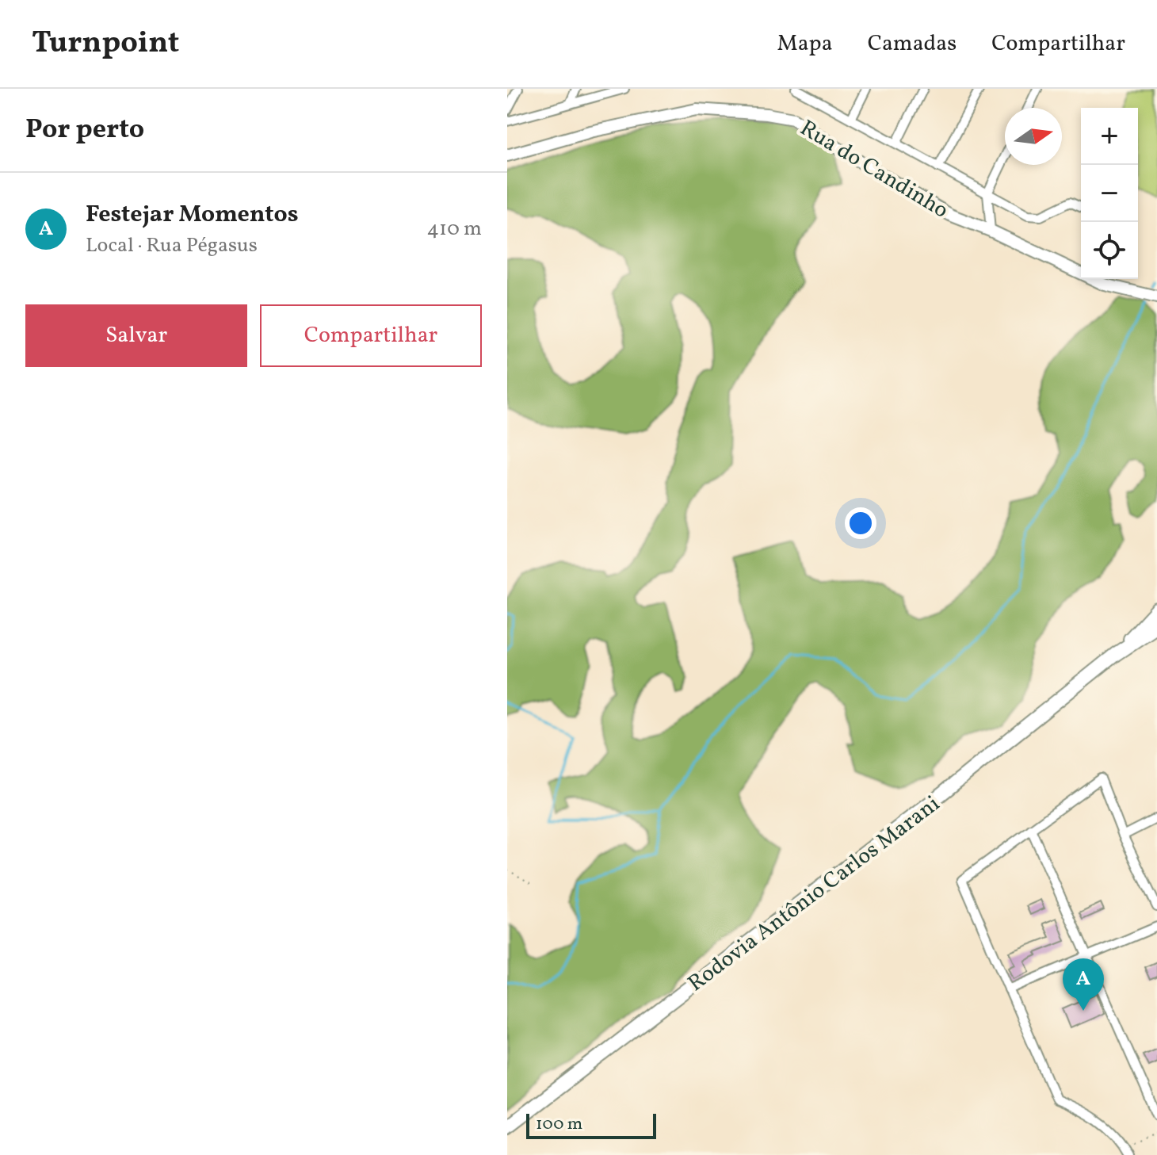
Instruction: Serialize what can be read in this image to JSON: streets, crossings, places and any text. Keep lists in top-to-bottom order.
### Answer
{
  "streets": {
    "main road": ["Rodovia Antônio Carlos Marani"],
    "street": ["Rua do Candinho"]
  },
  "scale_bar": "100 m",
  "north": "right",
  "page": {
    "header": "Turnpoint",
    "nav": ["Mapa", "Camadas", "Compartilhar"],
    "heading": "Por perto",
    "map_buttons": ["+", "−"],
    "list": [
      {
        "mark": "A",
        "name": "Festejar Momentos",
        "note": "Local · Rua Pégasus",
        "value": "410 m"
      }
    ],
    "buttons": ["Salvar", "Compartilhar"],
    "pins": "A",
    "scale": "100 m"
  }
}
